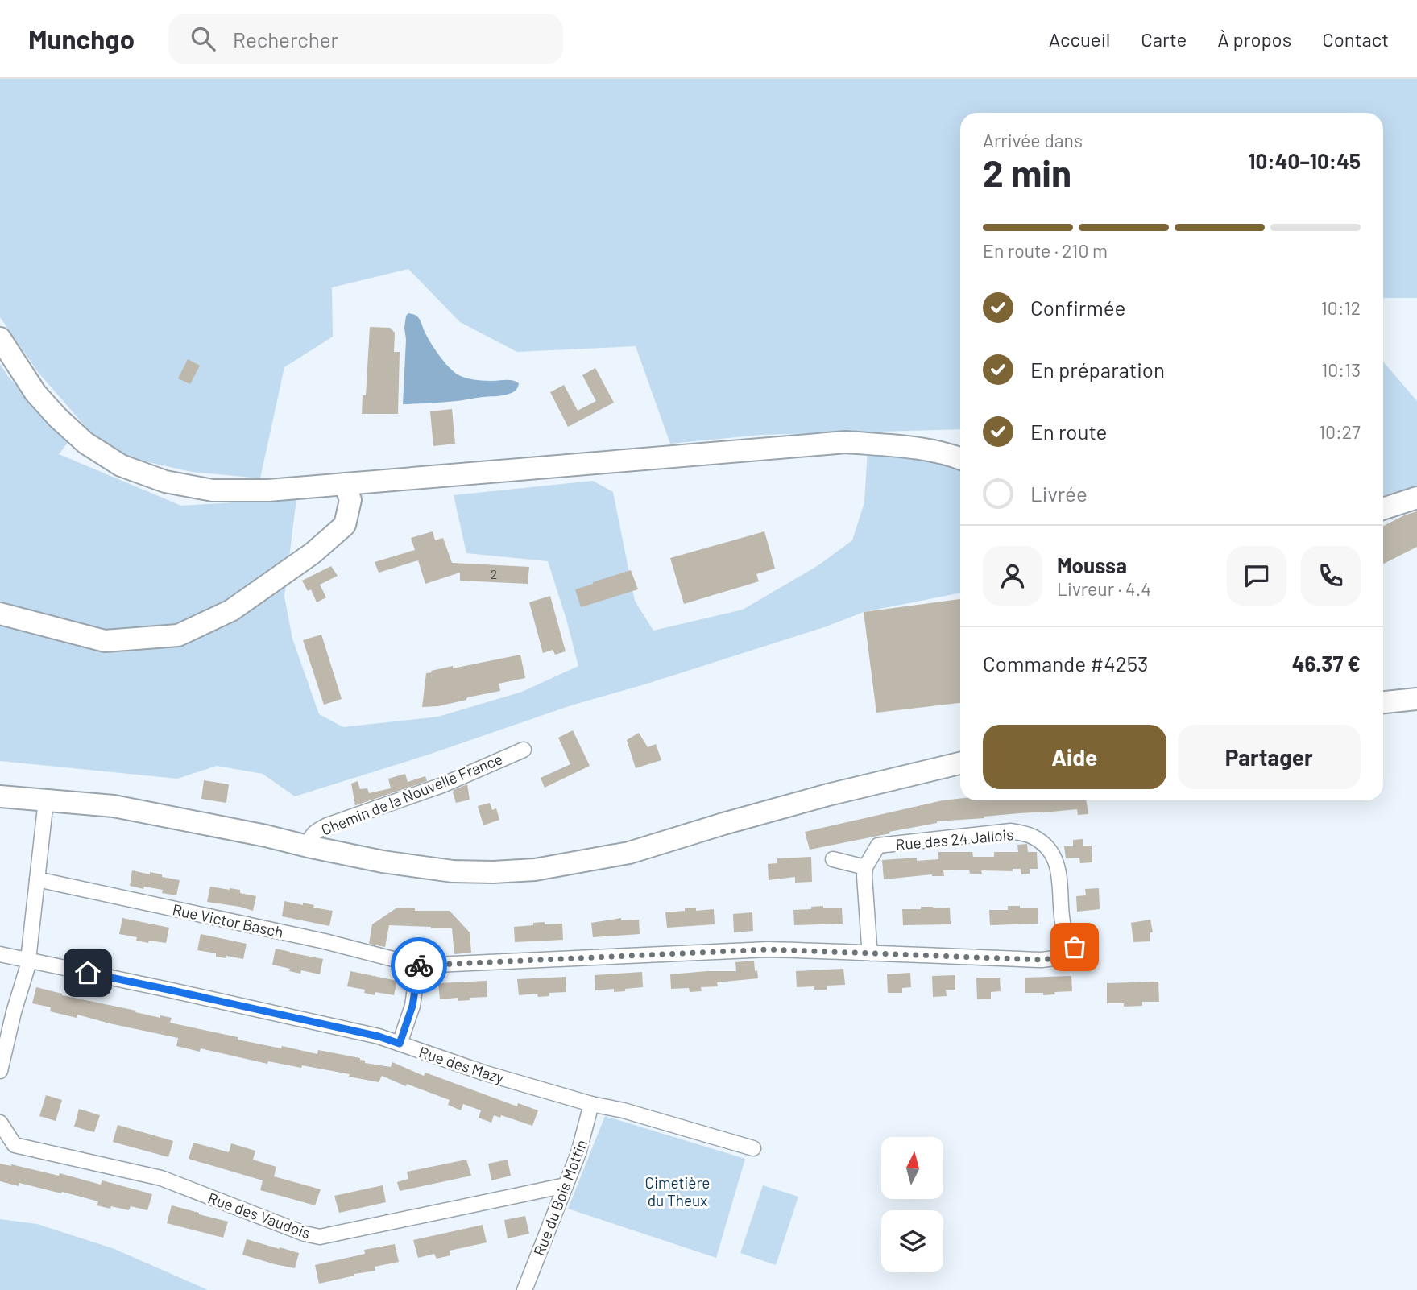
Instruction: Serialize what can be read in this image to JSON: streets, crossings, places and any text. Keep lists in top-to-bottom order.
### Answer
{
  "streets": {
    "street": [
      "Chemin de la Nouvelle France",
      "Rue des 24 Jallois",
      "Rue Victor Basch",
      "Rue des Mazy",
      "Rue du Bois Mottin",
      "Rue des Vaudois"
    ]
  },
  "crossings": [
    ["Rue des 24 Jallois", "Rue Victor Basch"],
    ["Rue des Mazy", "Rue du Bois Mottin"],
    ["Rue du Bois Mottin", "Rue des Vaudois"]
  ],
  "parks": ["Cimetière du Theux"],
  "house_numbers": ["2"],
  "north": "top",
  "page": {
    "header": "Munchgo",
    "search": "Rechercher",
    "nav": [
      "Accueil",
      "Carte",
      "À propos",
      "Contact"
    ],
    "heading": ["2 min", "Arrivée dans", "10:40–10:45"],
    "panel": [
      "Moussa",
      "Livreur · 4.4",
      "Commande #4253",
      "46.37 €"
    ],
    "bar": "En route · 210 m",
    "list": [
      ["Confirmée", "10:12"],
      ["En préparation", "10:13"],
      ["En route", "10:27"],
      "Livrée"
    ],
    "buttons": ["Aide", "Partager"]
  }
}
